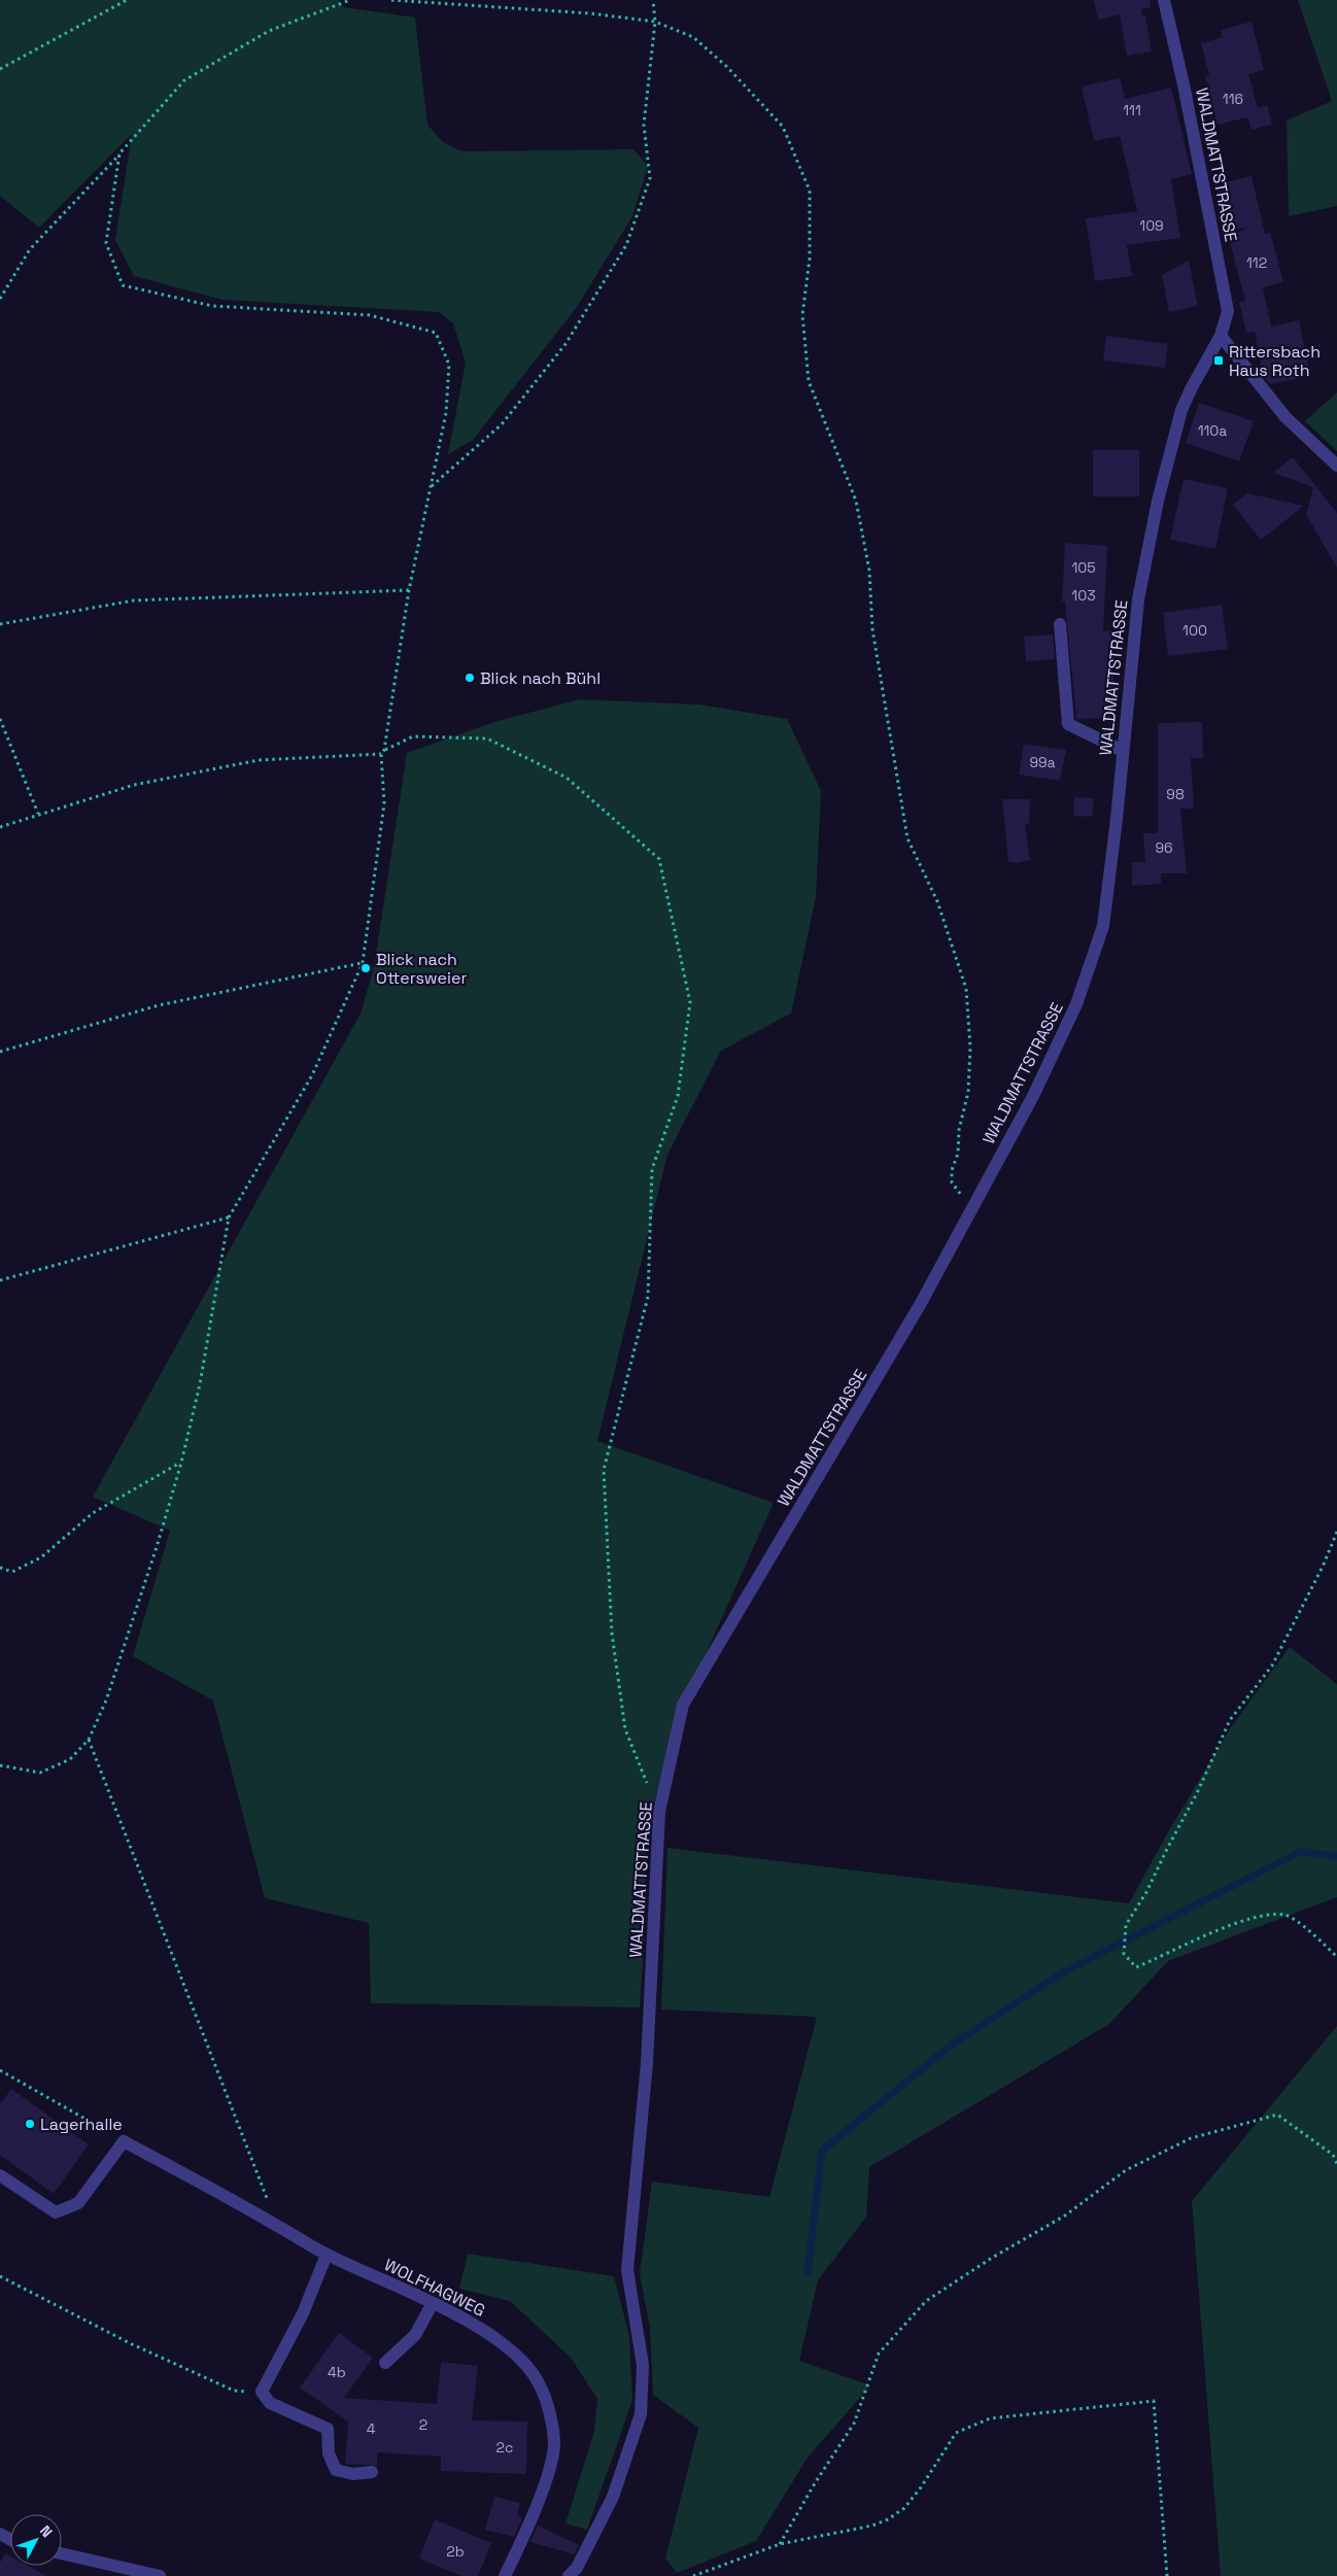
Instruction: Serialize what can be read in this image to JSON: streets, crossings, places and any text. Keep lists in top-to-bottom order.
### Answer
{
  "streets": {
    "street": ["WALDMATTSTRASSE", "WOLFHAGWEG"]
  },
  "places": {
    "transit": ["Rittersbach Haus Roth"],
    "other": ["Blick nach Bühl", "Blick nach Ottersweier", "Lagerhalle"]
  },
  "house_numbers": [
    "116",
    "111",
    "109",
    "112",
    "110a",
    "105",
    "103",
    "100",
    "99a",
    "98",
    "96",
    "4b",
    "2",
    "4",
    "2c",
    "2b"
  ],
  "north": "top right"
}
